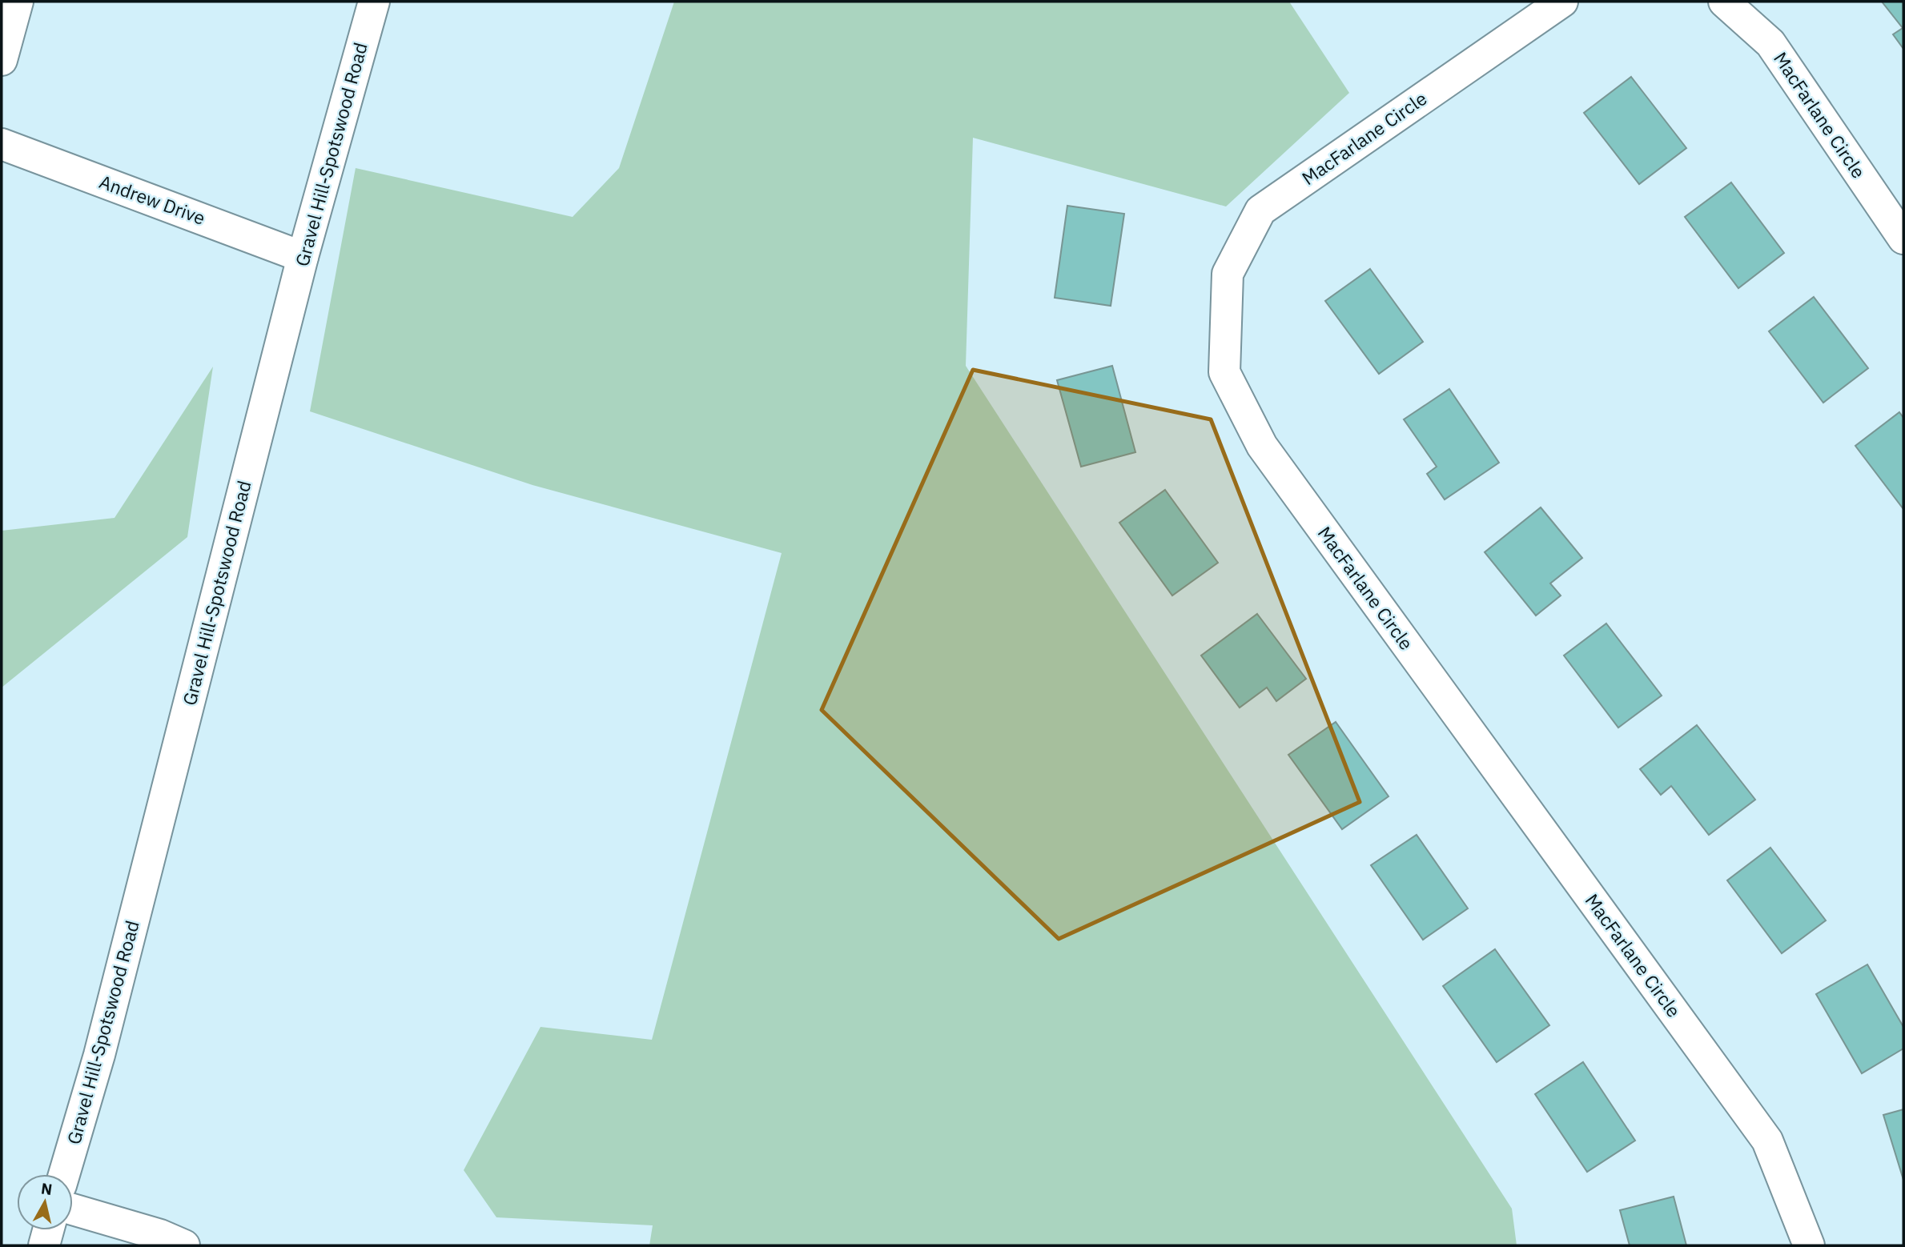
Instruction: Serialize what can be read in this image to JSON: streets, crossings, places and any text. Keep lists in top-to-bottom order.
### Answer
{
  "streets": {
    "street": ["MacFarlane Circle", "Gravel Hill-Spotswood Road", "Andrew Drive"]
  },
  "crossings": [
    ["Gravel Hill-Spotswood Road", "Andrew Drive"]
  ],
  "north": "top"
}
